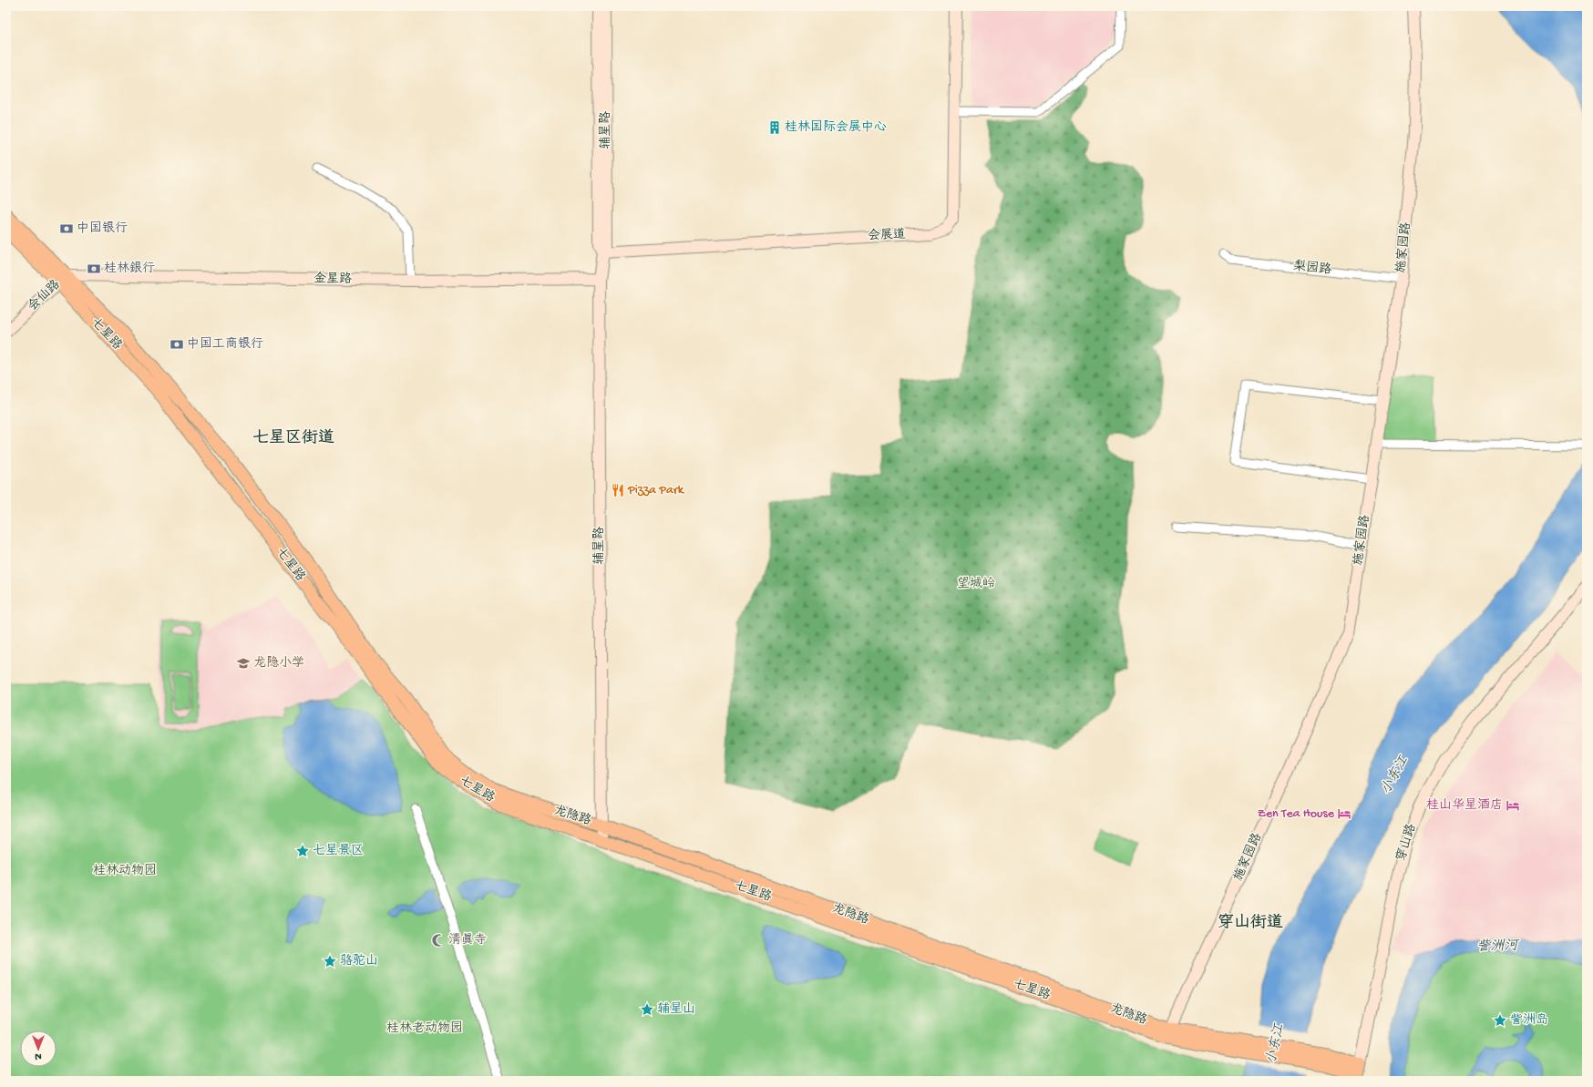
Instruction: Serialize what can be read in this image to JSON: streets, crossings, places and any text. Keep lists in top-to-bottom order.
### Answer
{
  "streets": {
    "main road": ["七星路", "龙隐路", "穿山路"],
    "street": [
      "辅星路",
      "会展道",
      "施家园路",
      "梨园路",
      "金星路",
      "会仙路"
    ]
  },
  "crossings": [
    ["辅星路", "会展道"],
    ["辅星路", "金星路"],
    ["辅星路", "七星路"],
    ["辅星路", "龙隐路"],
    ["施家园路", "梨园路"],
    ["施家园路", "七星路"],
    ["施家园路", "龙隐路"],
    ["金星路", "会仙路"],
    ["金星路", "七星路"],
    ["会仙路", "七星路"],
    ["七星路", "龙隐路"],
    ["龙隐路", "穿山路"]
  ],
  "districts": ["七星区街道", "穿山街道"],
  "water": ["小东江", "訾洲河"],
  "parks": ["望城岭", "桂林动物园", "桂林老动物园"],
  "places": {
    "building": ["桂林国际会展中心"],
    "bank": ["中国银行", "桂林銀行", "中国工商银行"],
    "restaurant": ["Pizza Park"],
    "school or university": ["龙隐小学"],
    "hotel": ["桂山华星酒店", "Zen Tea House"],
    "place": [
      "七星景区",
      "骆驼山",
      "辅星山",
      "訾洲岛"
    ],
    "mosque": ["清真寺"]
  },
  "north": "bottom"
}
